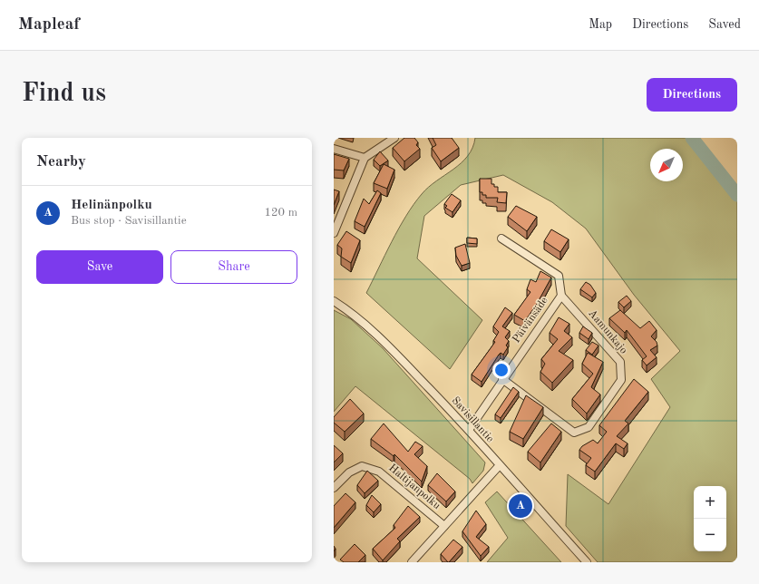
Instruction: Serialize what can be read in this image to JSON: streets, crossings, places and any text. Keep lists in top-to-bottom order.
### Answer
{
  "streets": {
    "street": [
      "Päivänsäde",
      "Aamunkajo",
      "Savisillantie",
      "Haltijanpolku"
    ]
  },
  "crossings": [
    ["Päivänsäde", "Aamunkajo"],
    ["Päivänsäde", "Savisillantie"]
  ],
  "north": "bottom left",
  "page": {
    "header": "Mapleaf",
    "nav": ["Map", "Directions", "Saved"],
    "buttons": [
      "Directions",
      ["Save", "Share"]
    ],
    "title": "Find us",
    "heading": "Nearby",
    "list": [
      {
        "mark": "A",
        "name": "Helinänpolku",
        "note": "Bus stop · Savisillantie",
        "value": "120 m"
      }
    ],
    "map_buttons": ["+", "−"],
    "pins": "A"
  }
}
